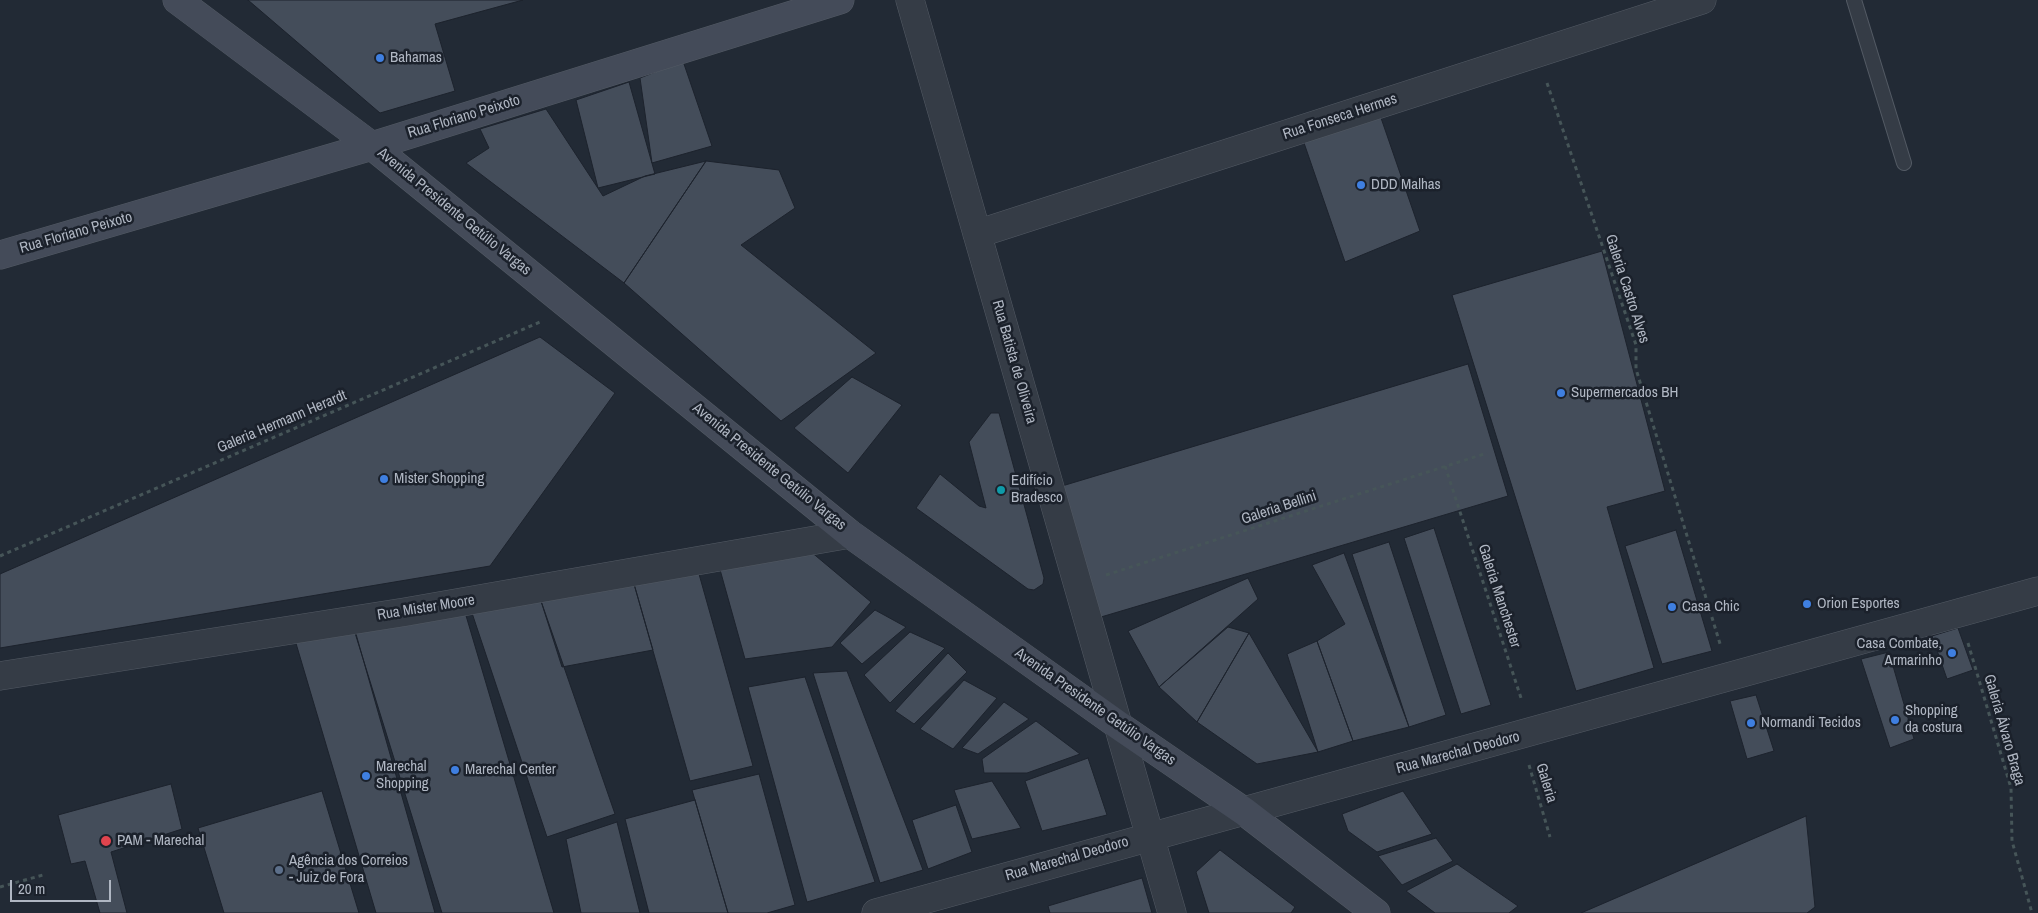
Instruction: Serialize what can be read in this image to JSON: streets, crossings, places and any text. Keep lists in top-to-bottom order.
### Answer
{
  "streets": {
    "main road": ["Rua Floriano Peixoto", "Avenida Presidente Getúlio Vargas"],
    "street": [
      "Rua Fonseca Hermes",
      "Rua Batista de Oliveira",
      "Rua Mister Moore",
      "Rua Marechal Deodoro"
    ],
    "path": [
      "Galeria Castro Alves",
      "Galeria Hermann Herardt",
      "Galeria Bellini",
      "Galeria Manchester",
      "Galeria Álvaro Braga",
      "Galeria"
    ]
  },
  "crossings": [
    ["Rua Floriano Peixoto", "Avenida Presidente Getúlio Vargas"],
    ["Rua Fonseca Hermes", "Galeria Castro Alves"],
    ["Rua Fonseca Hermes", "Rua Batista de Oliveira"],
    ["Avenida Presidente Getúlio Vargas", "Rua Batista de Oliveira"],
    ["Avenida Presidente Getúlio Vargas", "Galeria Hermann Herardt"],
    ["Avenida Presidente Getúlio Vargas", "Rua Mister Moore"],
    ["Avenida Presidente Getúlio Vargas", "Rua Marechal Deodoro"],
    ["Galeria Castro Alves", "Rua Marechal Deodoro"],
    ["Rua Batista de Oliveira", "Galeria Bellini"],
    ["Rua Batista de Oliveira", "Rua Marechal Deodoro"],
    ["Galeria Bellini", "Galeria Manchester"],
    ["Galeria Manchester", "Rua Marechal Deodoro"],
    ["Galeria Manchester", "Galeria"],
    ["Galeria Álvaro Braga", "Rua Marechal Deodoro"],
    ["Rua Marechal Deodoro", "Galeria"]
  ],
  "places": [
    "Bahamas",
    "DDD Malhas",
    "Supermercados BH",
    "Mister Shopping",
    "Edifício Bradesco",
    "Orion Esportes",
    "Casa Chic",
    "Casa Combate, Armarinho",
    "Shopping da costura",
    "Normandi Tecidos",
    "Marechal Center",
    "Marechal Shopping",
    "PAM - Marechal",
    "Agência dos Correios - Juiz de Fora"
  ],
  "scale_bar": "20 m"
}
